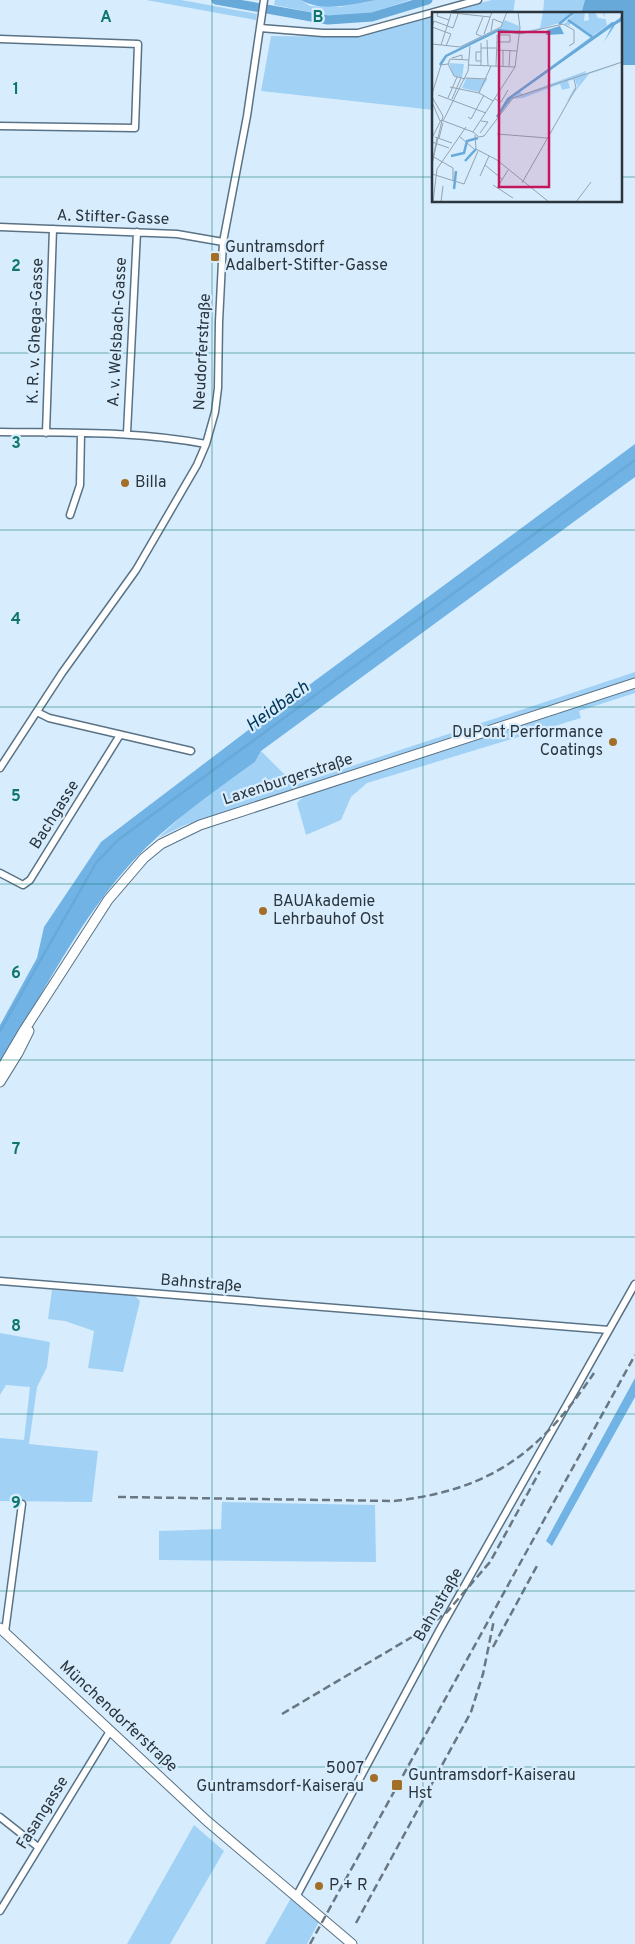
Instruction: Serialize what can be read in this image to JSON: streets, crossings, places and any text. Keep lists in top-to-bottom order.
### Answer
{
  "streets": {
    "street": [
      "A. Stifter-Gasse",
      "K. R. v. Ghega-Gasse",
      "A. v. Welsbach-Gasse",
      "Neudorferstraße",
      "Laxenburgerstraße",
      "Bachgasse",
      "Bahnstraße",
      "Münchendorferstraße",
      "Fasangasse"
    ]
  },
  "crossings": [
    ["A. Stifter-Gasse", "K. R. v. Ghega-Gasse"],
    ["A. Stifter-Gasse", "A. v. Welsbach-Gasse"],
    ["A. Stifter-Gasse", "Neudorferstraße"],
    ["Bahnstraße", "Münchendorferstraße"],
    ["Münchendorferstraße", "Fasangasse"]
  ],
  "water": ["Heidbach"],
  "places": {
    "transit": ["Guntramsdorf Adalbert-Stifter-Gasse", "Guntramsdorf-Kaiserau Hst"],
    "other": [
      "Billa",
      "DuPont Performance Coatings",
      "BAUAkademie Lehrbauhof Ost",
      "5007 Guntramsdorf-Kaiserau",
      "P + R"
    ]
  },
  "grid": {
    "columns": ["A", "B"],
    "rows": [
      "1",
      "2",
      "3",
      "4",
      "5",
      "6",
      "7",
      "8",
      "9"
    ]
  }
}
